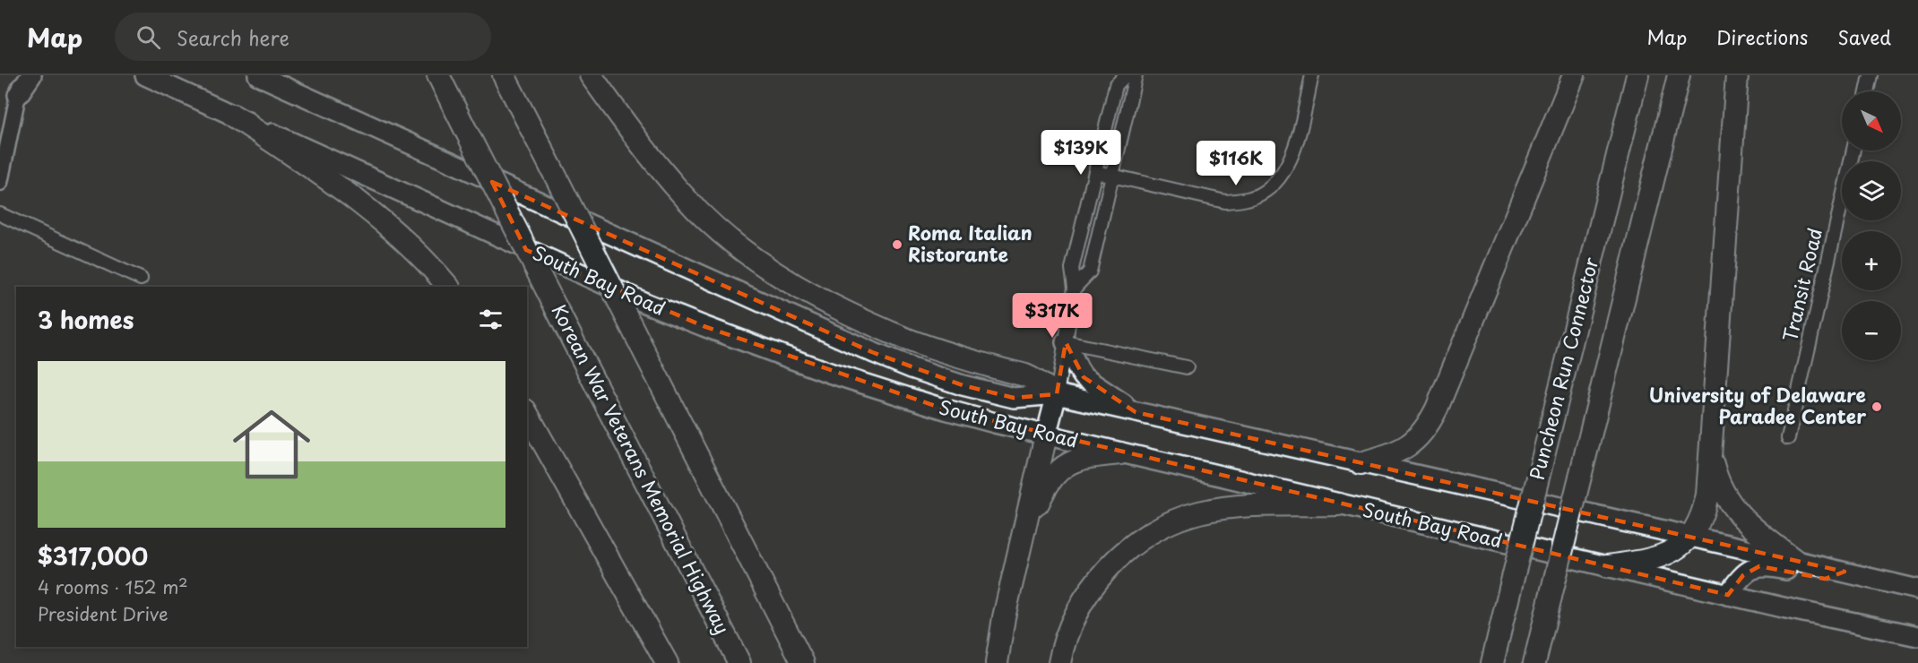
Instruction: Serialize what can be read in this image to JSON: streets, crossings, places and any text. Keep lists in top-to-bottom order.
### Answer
{
  "streets": {
    "highway": ["South Bay Road", "Puncheon Run Connector", "Korean War Veterans Memorial Highway"],
    "street": ["Transit Road"]
  },
  "places": ["Roma Italian Ristorante", "University of Delaware Paradee Center"],
  "north": "bottom right",
  "page": {
    "header": "Map",
    "search": "Search here",
    "nav": ["Map", "Directions", "Saved"],
    "map_buttons": ["+", "−"],
    "price": ["$139K", "$116K", "$317K"],
    "heading": "3 homes",
    "list": [
      {
        "name": "$317,000",
        "note": "4 rooms · 152 m² · President Drive"
      }
    ]
  }
}
